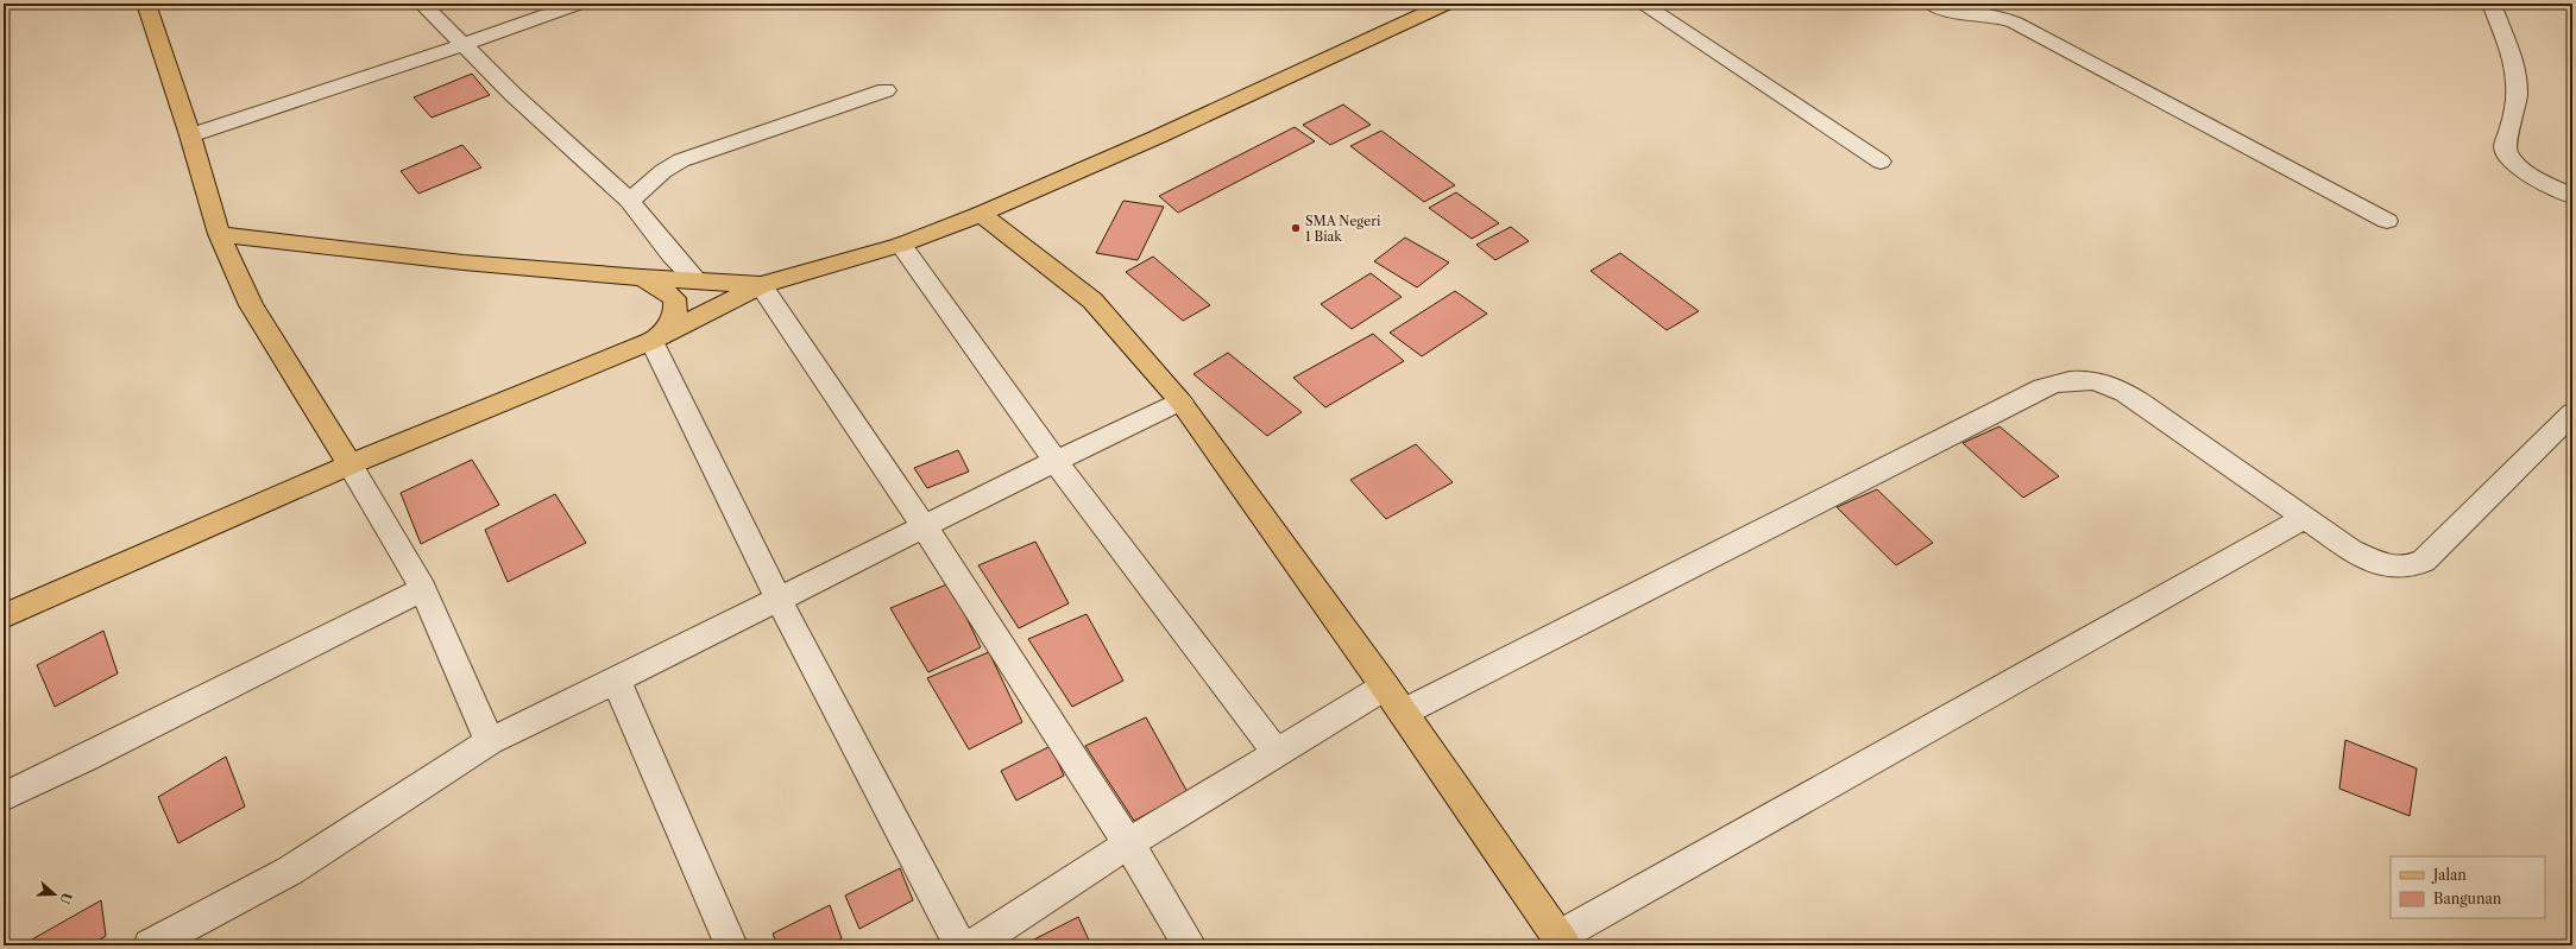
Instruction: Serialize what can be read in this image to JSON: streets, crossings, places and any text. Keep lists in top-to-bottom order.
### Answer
{
  "places": ["SMA Negeri 1 Biak"],
  "legend": ["Jalan", "Bangunan"],
  "north": "right"
}
